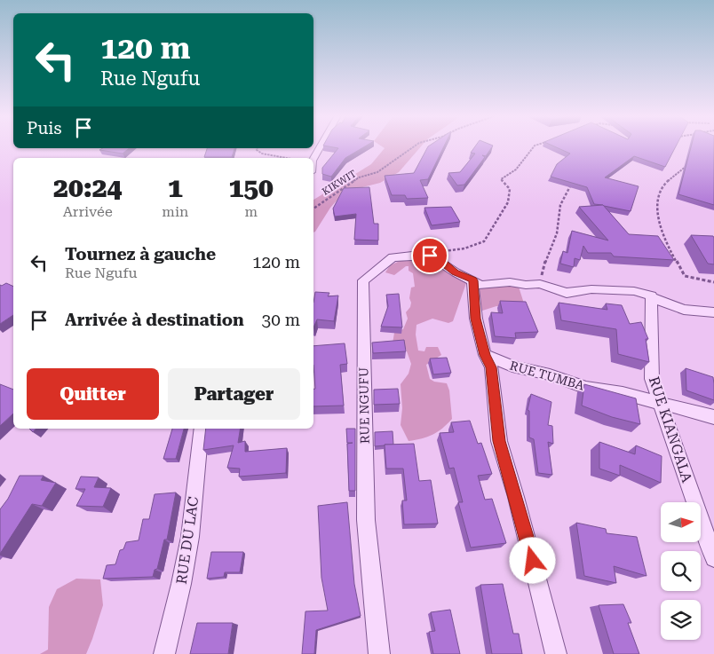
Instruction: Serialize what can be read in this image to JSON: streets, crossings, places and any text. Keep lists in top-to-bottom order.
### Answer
{
  "streets": {
    "street": [
      "RUE TUMBA",
      "RUE NGUFU",
      "RUE KIANGALA",
      "RUE DU LAC"
    ],
    "path": ["KIKWIT"]
  },
  "crossings": [
    ["RUE TUMBA", "RUE KIANGALA"]
  ],
  "north": "right",
  "page": {
    "turn": ["120 m", "Rue Ngufu"],
    "then": "Puis",
    "eta": [
      "20:24",
      "Arrivée",
      "1",
      "min",
      "150",
      "m"
    ],
    "list": [
      {
        "name": "Tournez à gauche",
        "note": "Rue Ngufu",
        "value": "120 m"
      },
      {
        "name": "Arrivée à destination",
        "value": "30 m"
      }
    ],
    "buttons": ["Quitter", "Partager"]
  }
}
